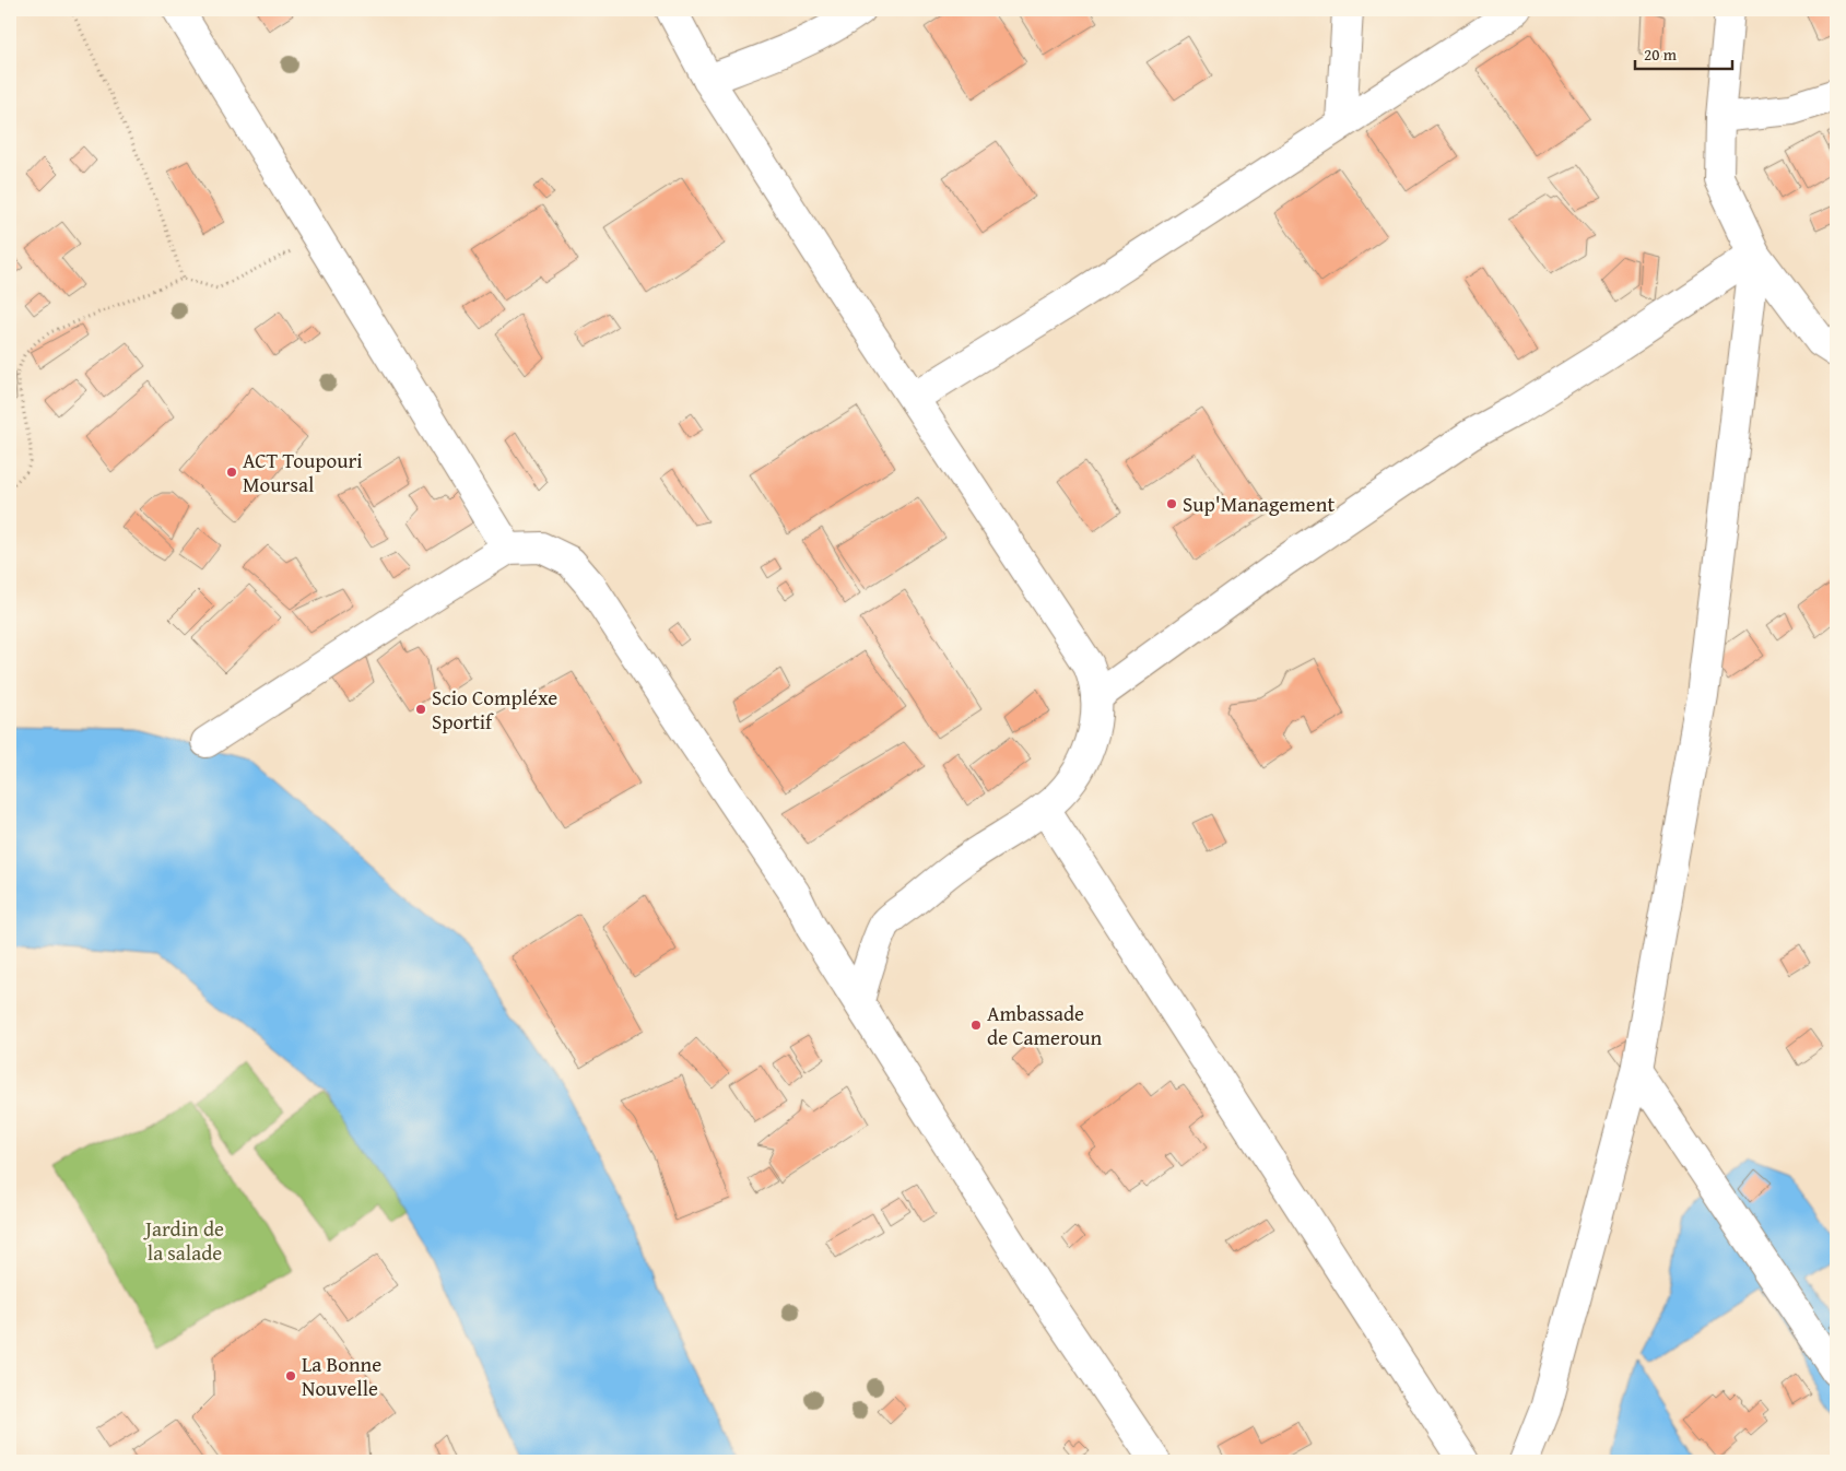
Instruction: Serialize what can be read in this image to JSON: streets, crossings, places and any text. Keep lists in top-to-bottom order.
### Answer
{
  "parks": ["Jardin de la salade"],
  "places": [
    "ACT Toupouri Moursal",
    "Sup'Management",
    "Scio Compléxe Sportif",
    "Ambassade de Cameroun",
    "La Bonne Nouvelle"
  ],
  "scale_bar": "20 m"
}
